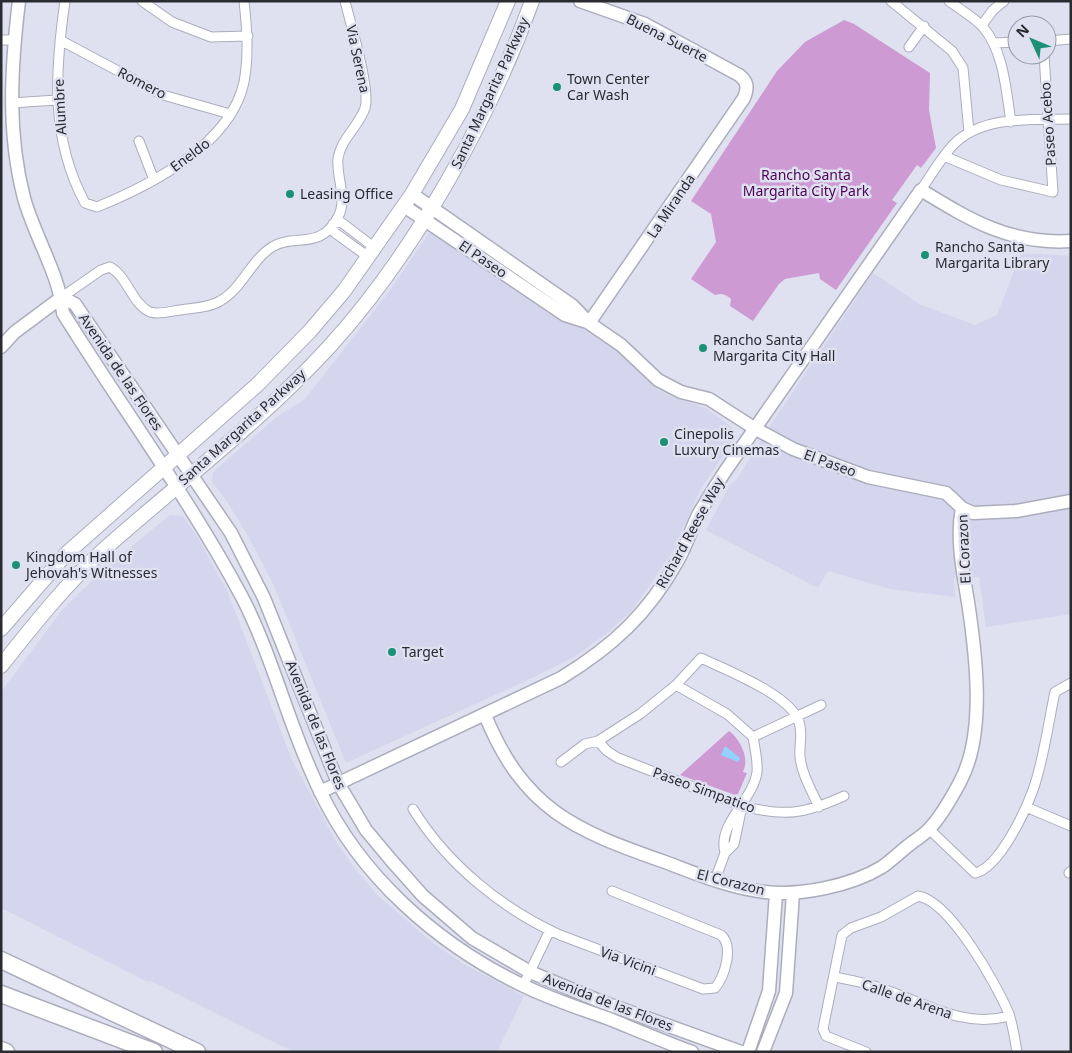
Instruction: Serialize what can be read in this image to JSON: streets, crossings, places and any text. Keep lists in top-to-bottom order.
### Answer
{
  "streets": {
    "main road": ["Santa Margarita Parkway"],
    "street": [
      "Buena Suerte",
      "Via Serena",
      "Romero",
      "Alumbre",
      "Paseo Acebo",
      "Eneldo",
      "La Miranda",
      "El Paseo",
      "Avenida de las Flores",
      "Richard Reese Way",
      "El Corazon",
      "Paseo Simpatico",
      "Via Vicini",
      "Calle de Arena"
    ]
  },
  "crossings": [
    ["Buena Suerte", "La Miranda"],
    ["Romero", "Alumbre"],
    ["Romero", "Eneldo"],
    ["Santa Margarita Parkway", "El Paseo"],
    ["Santa Margarita Parkway", "Avenida de las Flores"],
    ["Alumbre", "Eneldo"],
    ["La Miranda", "El Paseo"],
    ["El Paseo", "Richard Reese Way"],
    ["El Paseo", "El Corazon"],
    ["Avenida de las Flores", "Richard Reese Way"],
    ["Richard Reese Way", "El Corazon"]
  ],
  "parks": ["Rancho Santa Margarita City Park"],
  "places": [
    "Town Center Car Wash",
    "Leasing Office",
    "Rancho Santa Margarita Library",
    "Rancho Santa Margarita City Hall",
    "Cinepolis Luxury Cinemas",
    "Kingdom Hall of Jehovah's Witnesses",
    "Target"
  ],
  "north": "top left"
}
